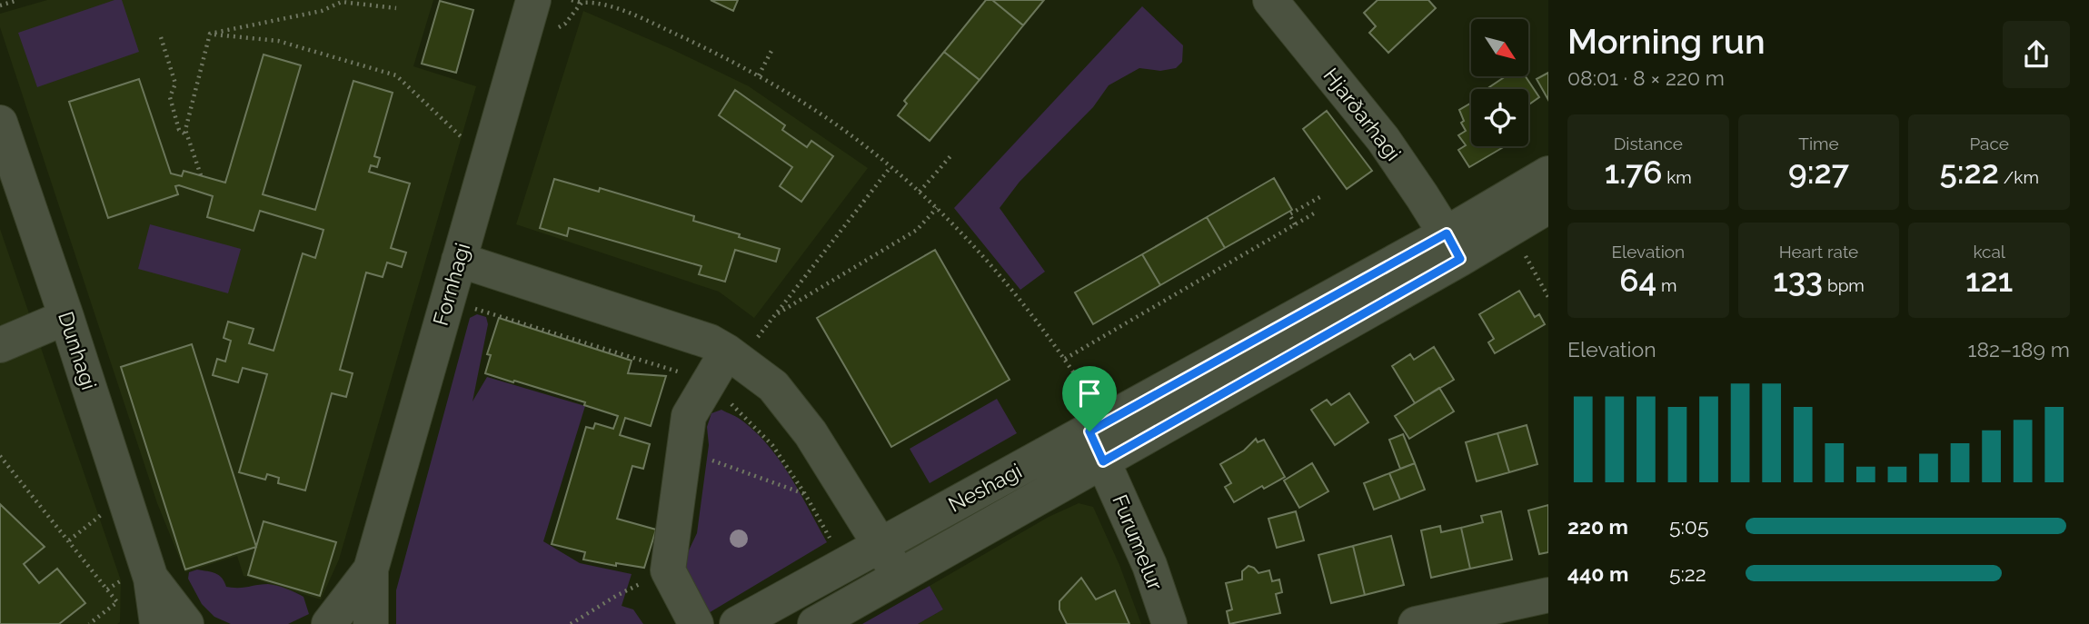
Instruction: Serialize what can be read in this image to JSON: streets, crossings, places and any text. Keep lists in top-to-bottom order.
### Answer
{
  "streets": {
    "street": [
      "Hjarðarhagi",
      "Fornhagi",
      "Dunhagi",
      "Neshagi",
      "Furumelur"
    ]
  },
  "crossings": [
    ["Hjarðarhagi", "Neshagi"],
    ["Neshagi", "Furumelur"]
  ],
  "north": "bottom right",
  "page": {
    "heading": ["Morning run", "08:01 · 8 × 220 m"],
    "stats": [
      ["Distance", "1.76 km"],
      ["Time", "9:27"],
      ["Pace", "5:22 /km"],
      ["Elevation", "64 m"],
      ["Heart rate", "133 bpm"],
      ["kcal", "121"]
    ],
    "chart": ["Elevation", "182–189 m"],
    "list": [
      {
        "name": "220 m",
        "note": "5:05"
      },
      {
        "name": "440 m",
        "note": "5:22"
      }
    ]
  }
}
